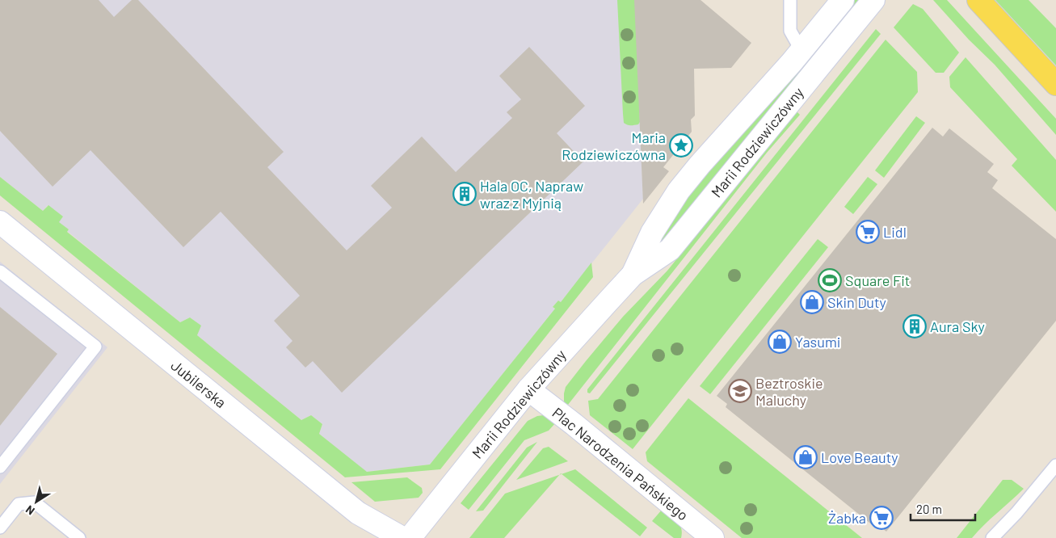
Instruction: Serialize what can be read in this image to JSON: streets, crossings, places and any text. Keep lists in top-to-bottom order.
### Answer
{
  "streets": {
    "street": ["Marii Rodziewiczówny", "Jubilerska", "Plac Narodzenia Pańskiego"]
  },
  "crossings": [
    ["Marii Rodziewiczówny", "Plac Narodzenia Pańskiego"]
  ],
  "places": {
    "place": ["Maria Rodziewiczówna"],
    "building": ["Hala OC, Napraw wraz z Myjnią", "Aura Sky"],
    "supermarket": ["Lidl", "Żabka"],
    "sports": ["Square Fit"],
    "shop": ["Skin Duty", "Yasumi", "Love Beauty"],
    "school or university": ["Beztroskie Maluchy"]
  },
  "scale_bar": "20 m",
  "north": "bottom left"
}
